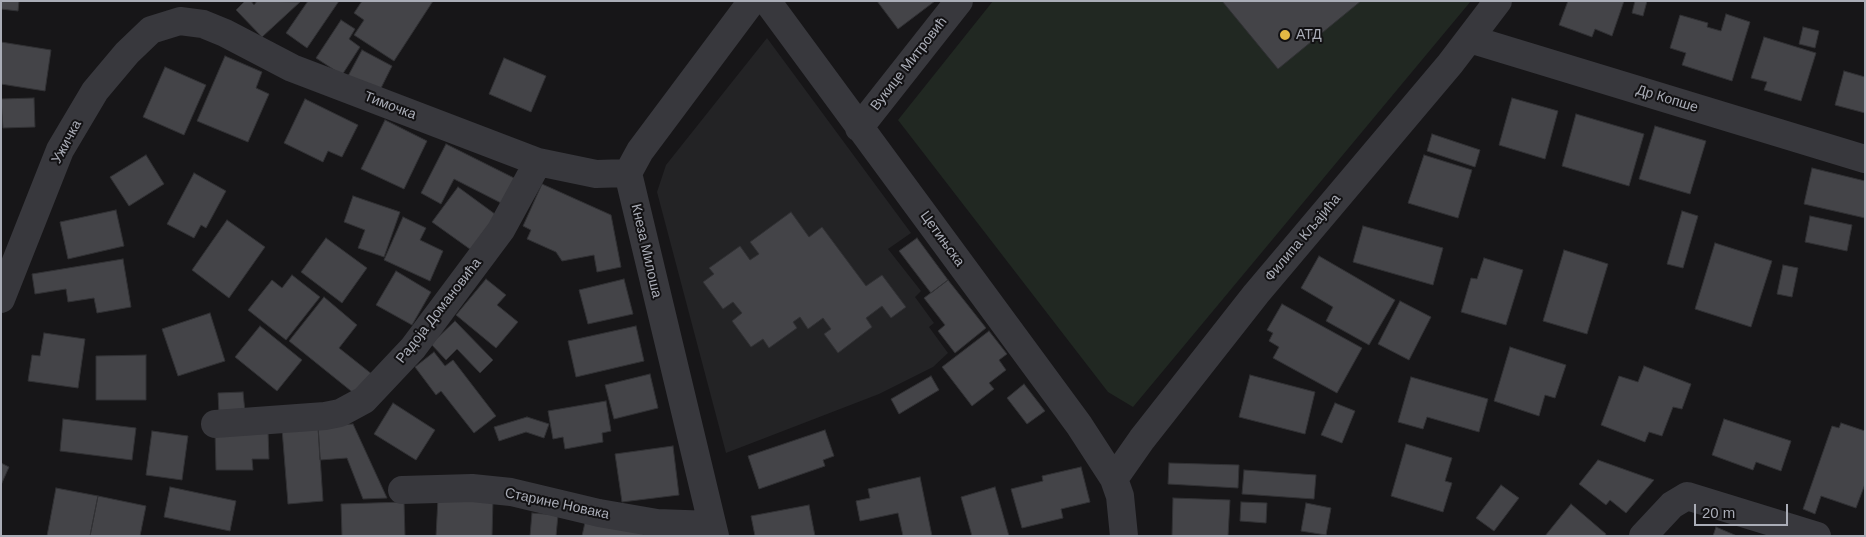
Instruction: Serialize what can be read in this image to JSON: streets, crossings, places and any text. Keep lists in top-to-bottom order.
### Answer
{
  "streets": {
    "street": [
      "Вукице Митровић",
      "Др Копше",
      "Тимочка",
      "Ужичка",
      "Филипа Кљајића",
      "Цетињска",
      "Кнеза Милоша",
      "Радоја Домановића",
      "Старине Новака"
    ]
  },
  "crossings": [
    ["Вукице Митровић", "Цетињска"],
    ["Др Копше", "Филипа Кљајића"],
    ["Тимочка", "Ужичка"],
    ["Тимочка", "Кнеза Милоша"],
    ["Тимочка", "Радоја Домановића"],
    ["Филипа Кљајића", "Цетињска"],
    ["Кнеза Милоша", "Старине Новака"]
  ],
  "places": ["АТД"],
  "scale_bar": "20 m"
}
